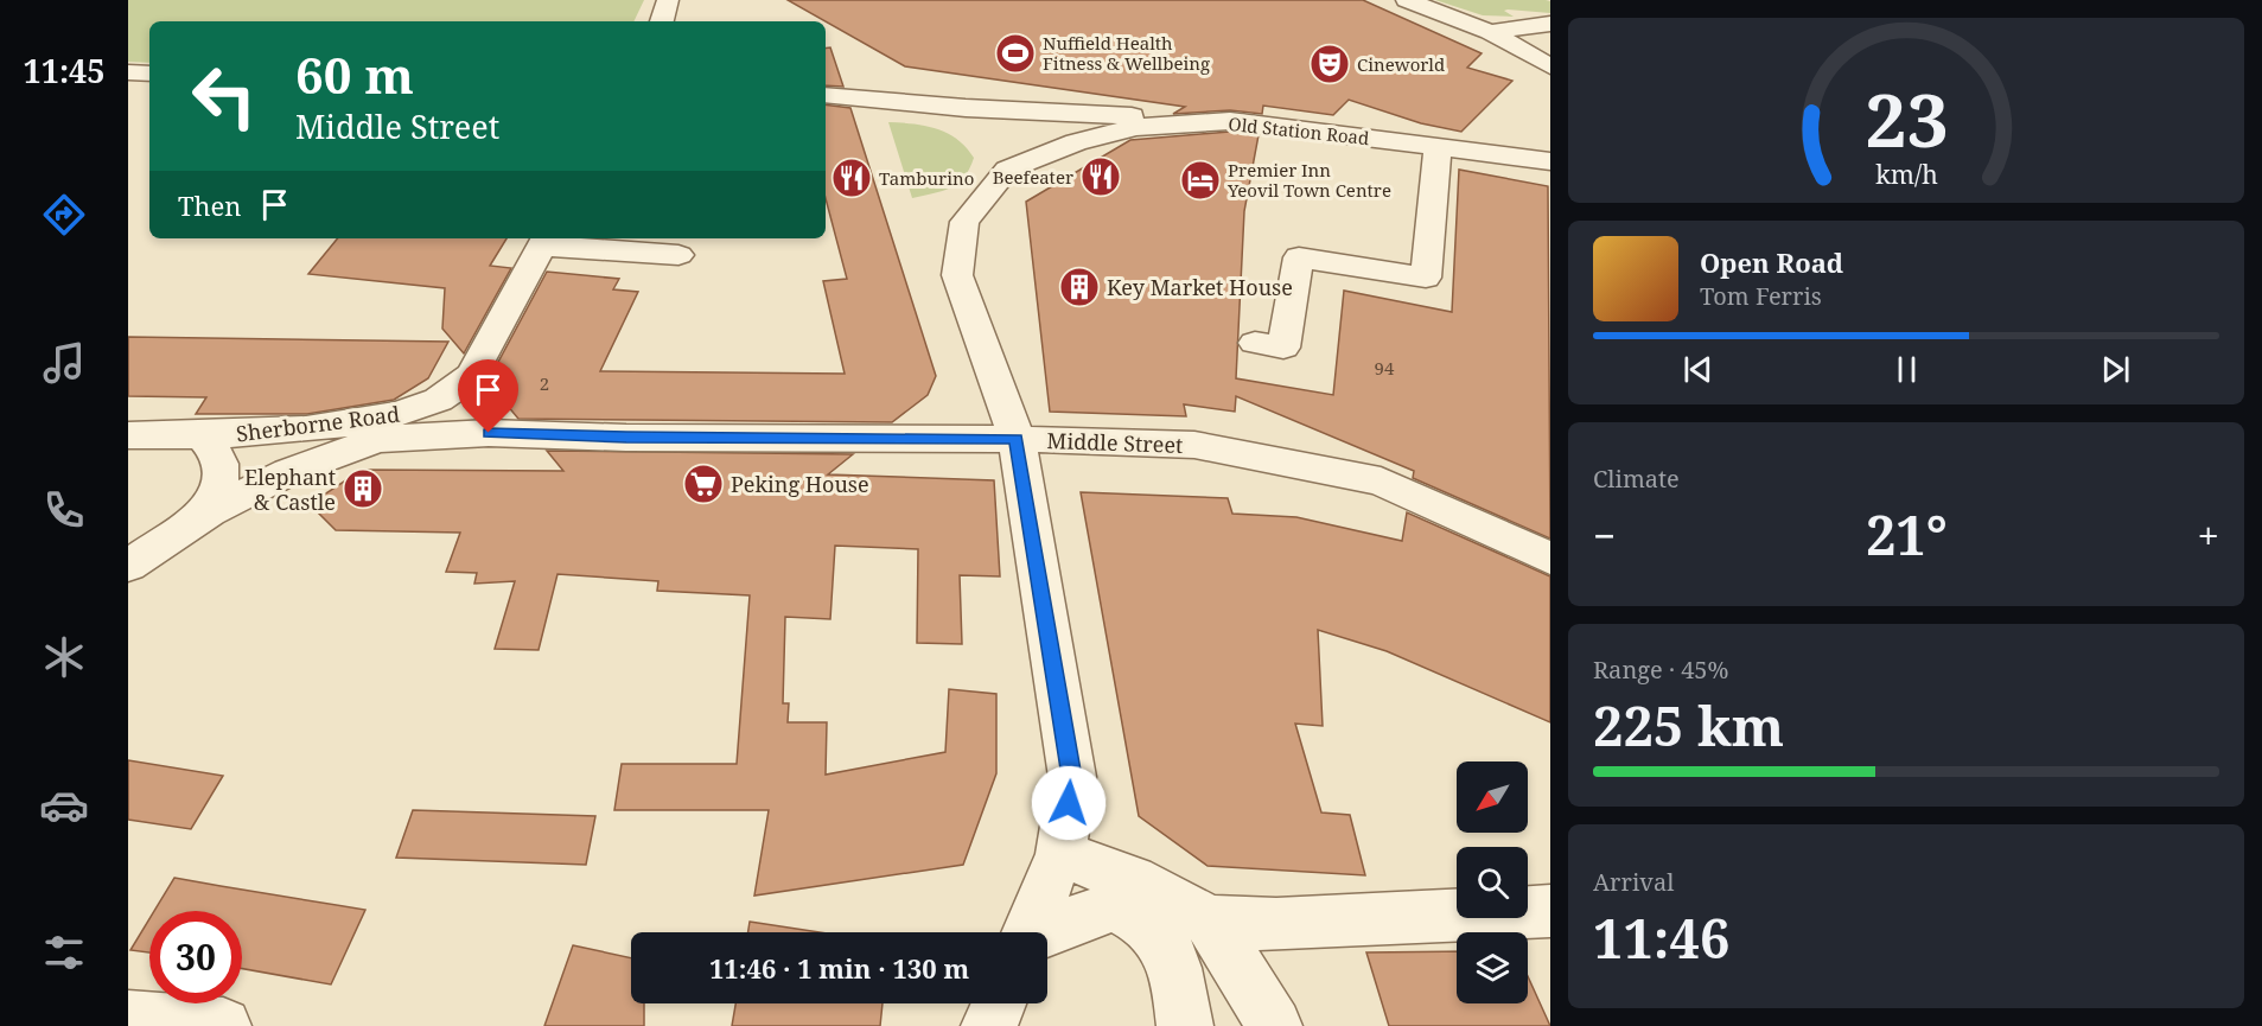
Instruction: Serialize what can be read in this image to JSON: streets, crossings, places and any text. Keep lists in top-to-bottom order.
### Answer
{
  "streets": {
    "street": ["Old Station Road", "Sherborne Road", "Middle Street"]
  },
  "crossings": [
    ["Old Station Road", "Middle Street"],
    ["Sherborne Road", "Middle Street"]
  ],
  "places": {
    "sports": ["Nuffield Health Fitness & Wellbeing"],
    "theatre": ["Cineworld"],
    "restaurant": ["Beefeater", "Tamburino"],
    "hotel": ["Premier Inn Yeovil Town Centre"],
    "building": ["Key Market House", "Elephant & Castle"],
    "supermarket": ["Peking House"]
  },
  "house_numbers": ["94", "2"],
  "north": "bottom left",
  "page": {
    "tabs": "11:45",
    "turn": ["60 m", "Middle Street"],
    "then": "Then",
    "song": ["Open Road", "Tom Ferris"],
    "tile": [
      "Climate",
      ["Range · 45%", "225 km"],
      ["Arrival", "11:46"]
    ],
    "heat": ["−", "21°", "+"],
    "limit": "30",
    "trip": "11:46 · 1 min · 130 m",
    "gauge": ["23", "km/h"]
  }
}
